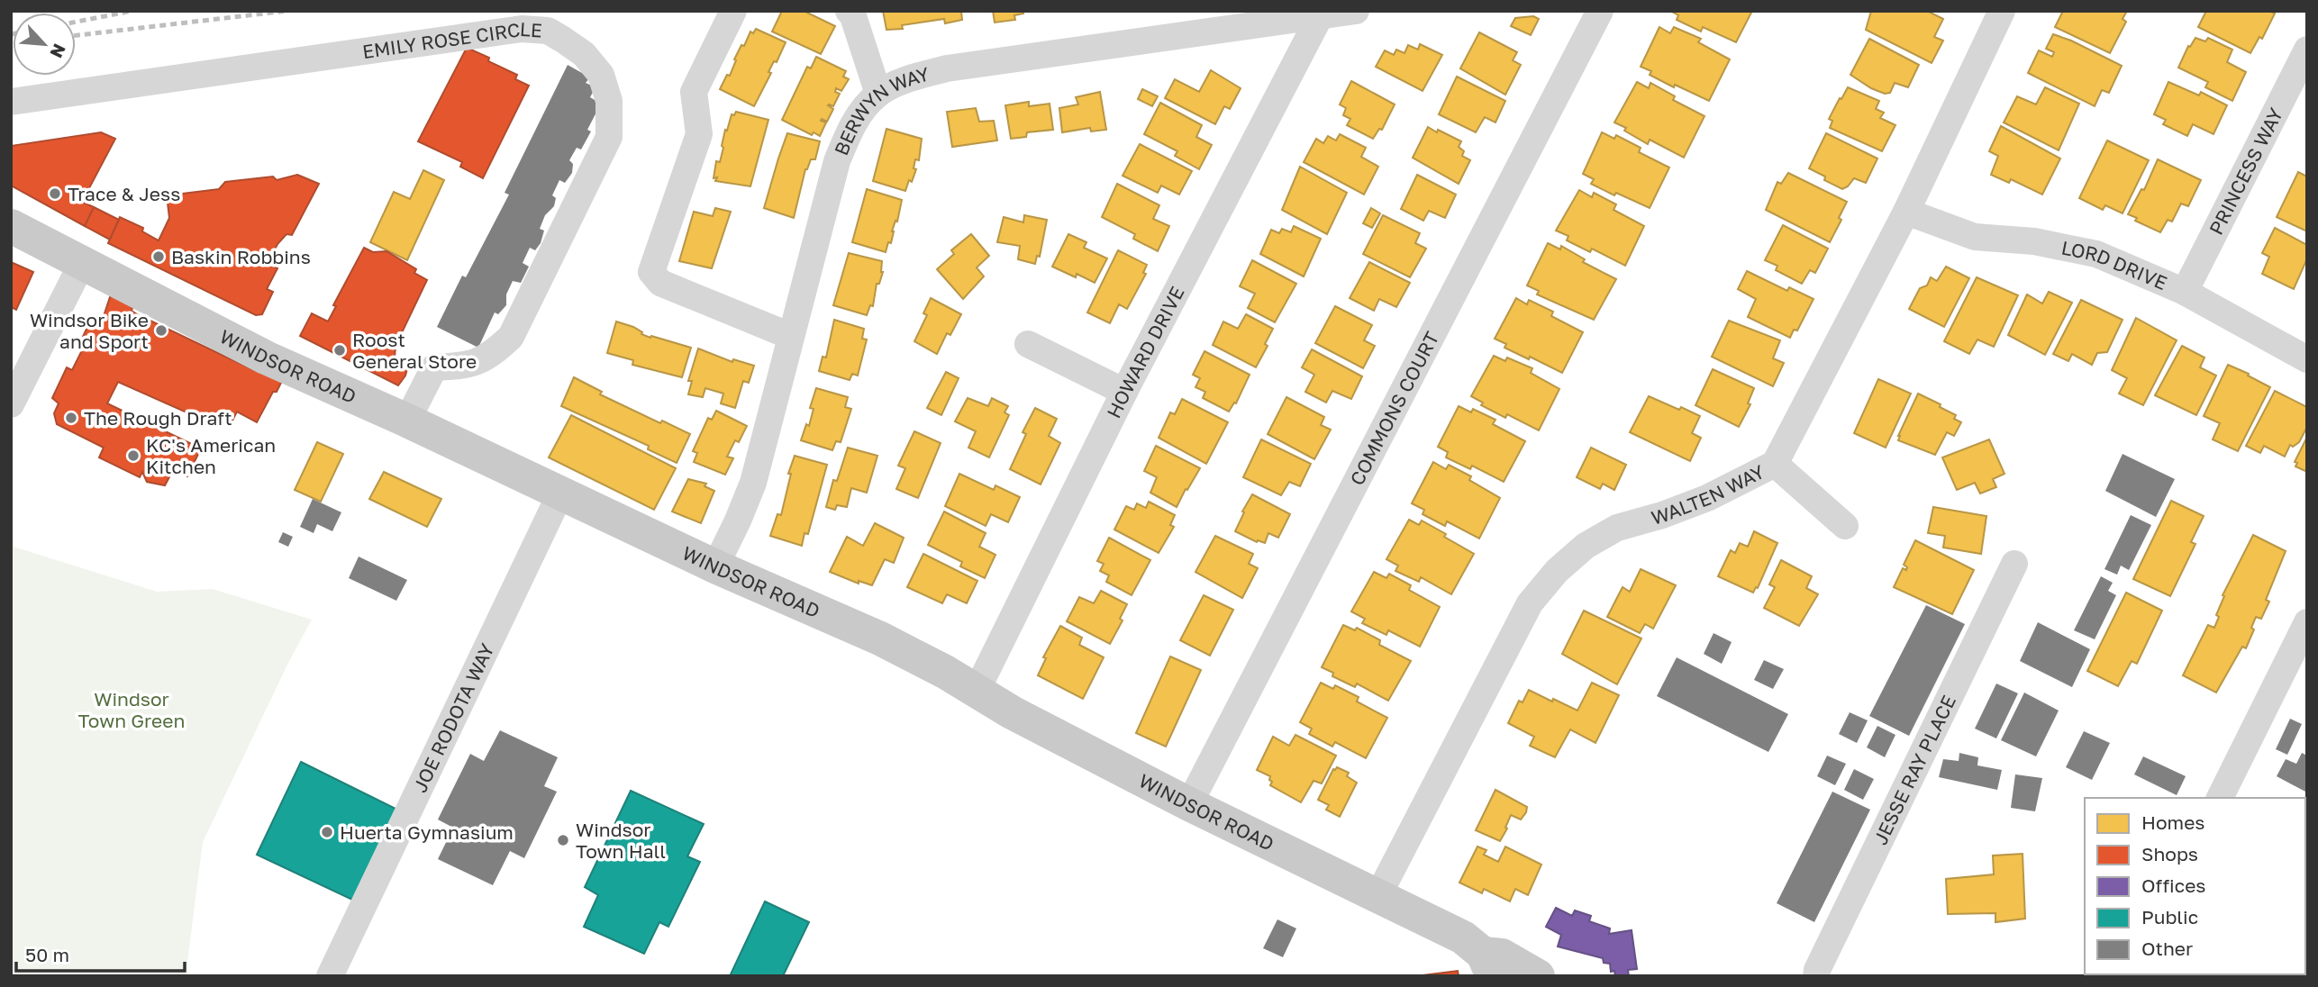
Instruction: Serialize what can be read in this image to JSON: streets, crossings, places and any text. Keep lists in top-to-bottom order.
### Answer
{
  "streets": {
    "main road": ["WINDSOR ROAD"],
    "street": [
      "EMILY ROSE CIRCLE",
      "BERWYN WAY",
      "PRINCESS WAY",
      "LORD DRIVE",
      "HOWARD DRIVE",
      "COMMONS COURT",
      "WALTEN WAY",
      "JOE RODOTA WAY",
      "JESSE RAY PLACE"
    ]
  },
  "crossings": [
    ["EMILY ROSE CIRCLE", "WINDSOR ROAD"],
    ["BERWYN WAY", "HOWARD DRIVE"],
    ["BERWYN WAY", "WINDSOR ROAD"],
    ["PRINCESS WAY", "LORD DRIVE"],
    ["LORD DRIVE", "WALTEN WAY"],
    ["HOWARD DRIVE", "WINDSOR ROAD"],
    ["WINDSOR ROAD", "COMMONS COURT"],
    ["WINDSOR ROAD", "WALTEN WAY"],
    ["WINDSOR ROAD", "JOE RODOTA WAY"]
  ],
  "parks": ["Windsor Town Green"],
  "places": [
    "Trace & Jess",
    "Baskin Robbins",
    "Windsor Bike and Sport",
    "Roost General Store",
    "The Rough Draft",
    "KC's American Kitchen",
    "Huerta Gymnasium",
    "Windsor Town Hall"
  ],
  "legend": [
    "Homes",
    "Shops",
    "Offices",
    "Public",
    "Other"
  ],
  "scale_bar": "50 m",
  "north": "bottom right"
}
